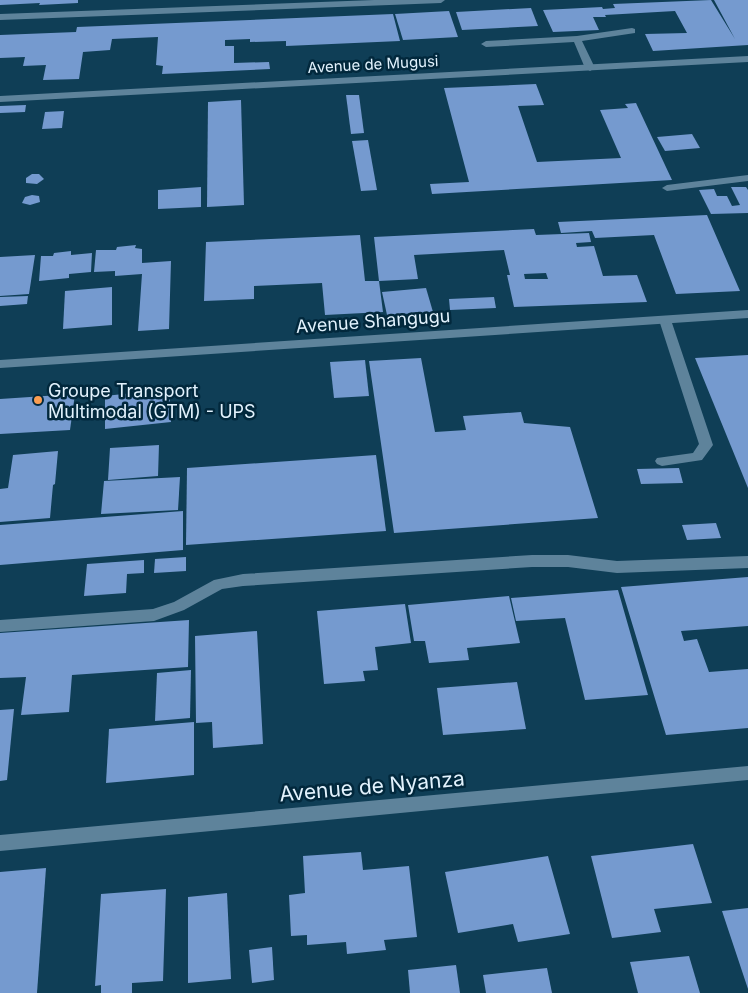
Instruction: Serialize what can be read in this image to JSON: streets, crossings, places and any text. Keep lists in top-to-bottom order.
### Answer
{
  "streets": {
    "street": ["Avenue de Mugusi", "Avenue Shangugu", "Avenue de Nyanza"]
  },
  "places": ["Groupe Transport Multimodal (GTM) - UPS"]
}
